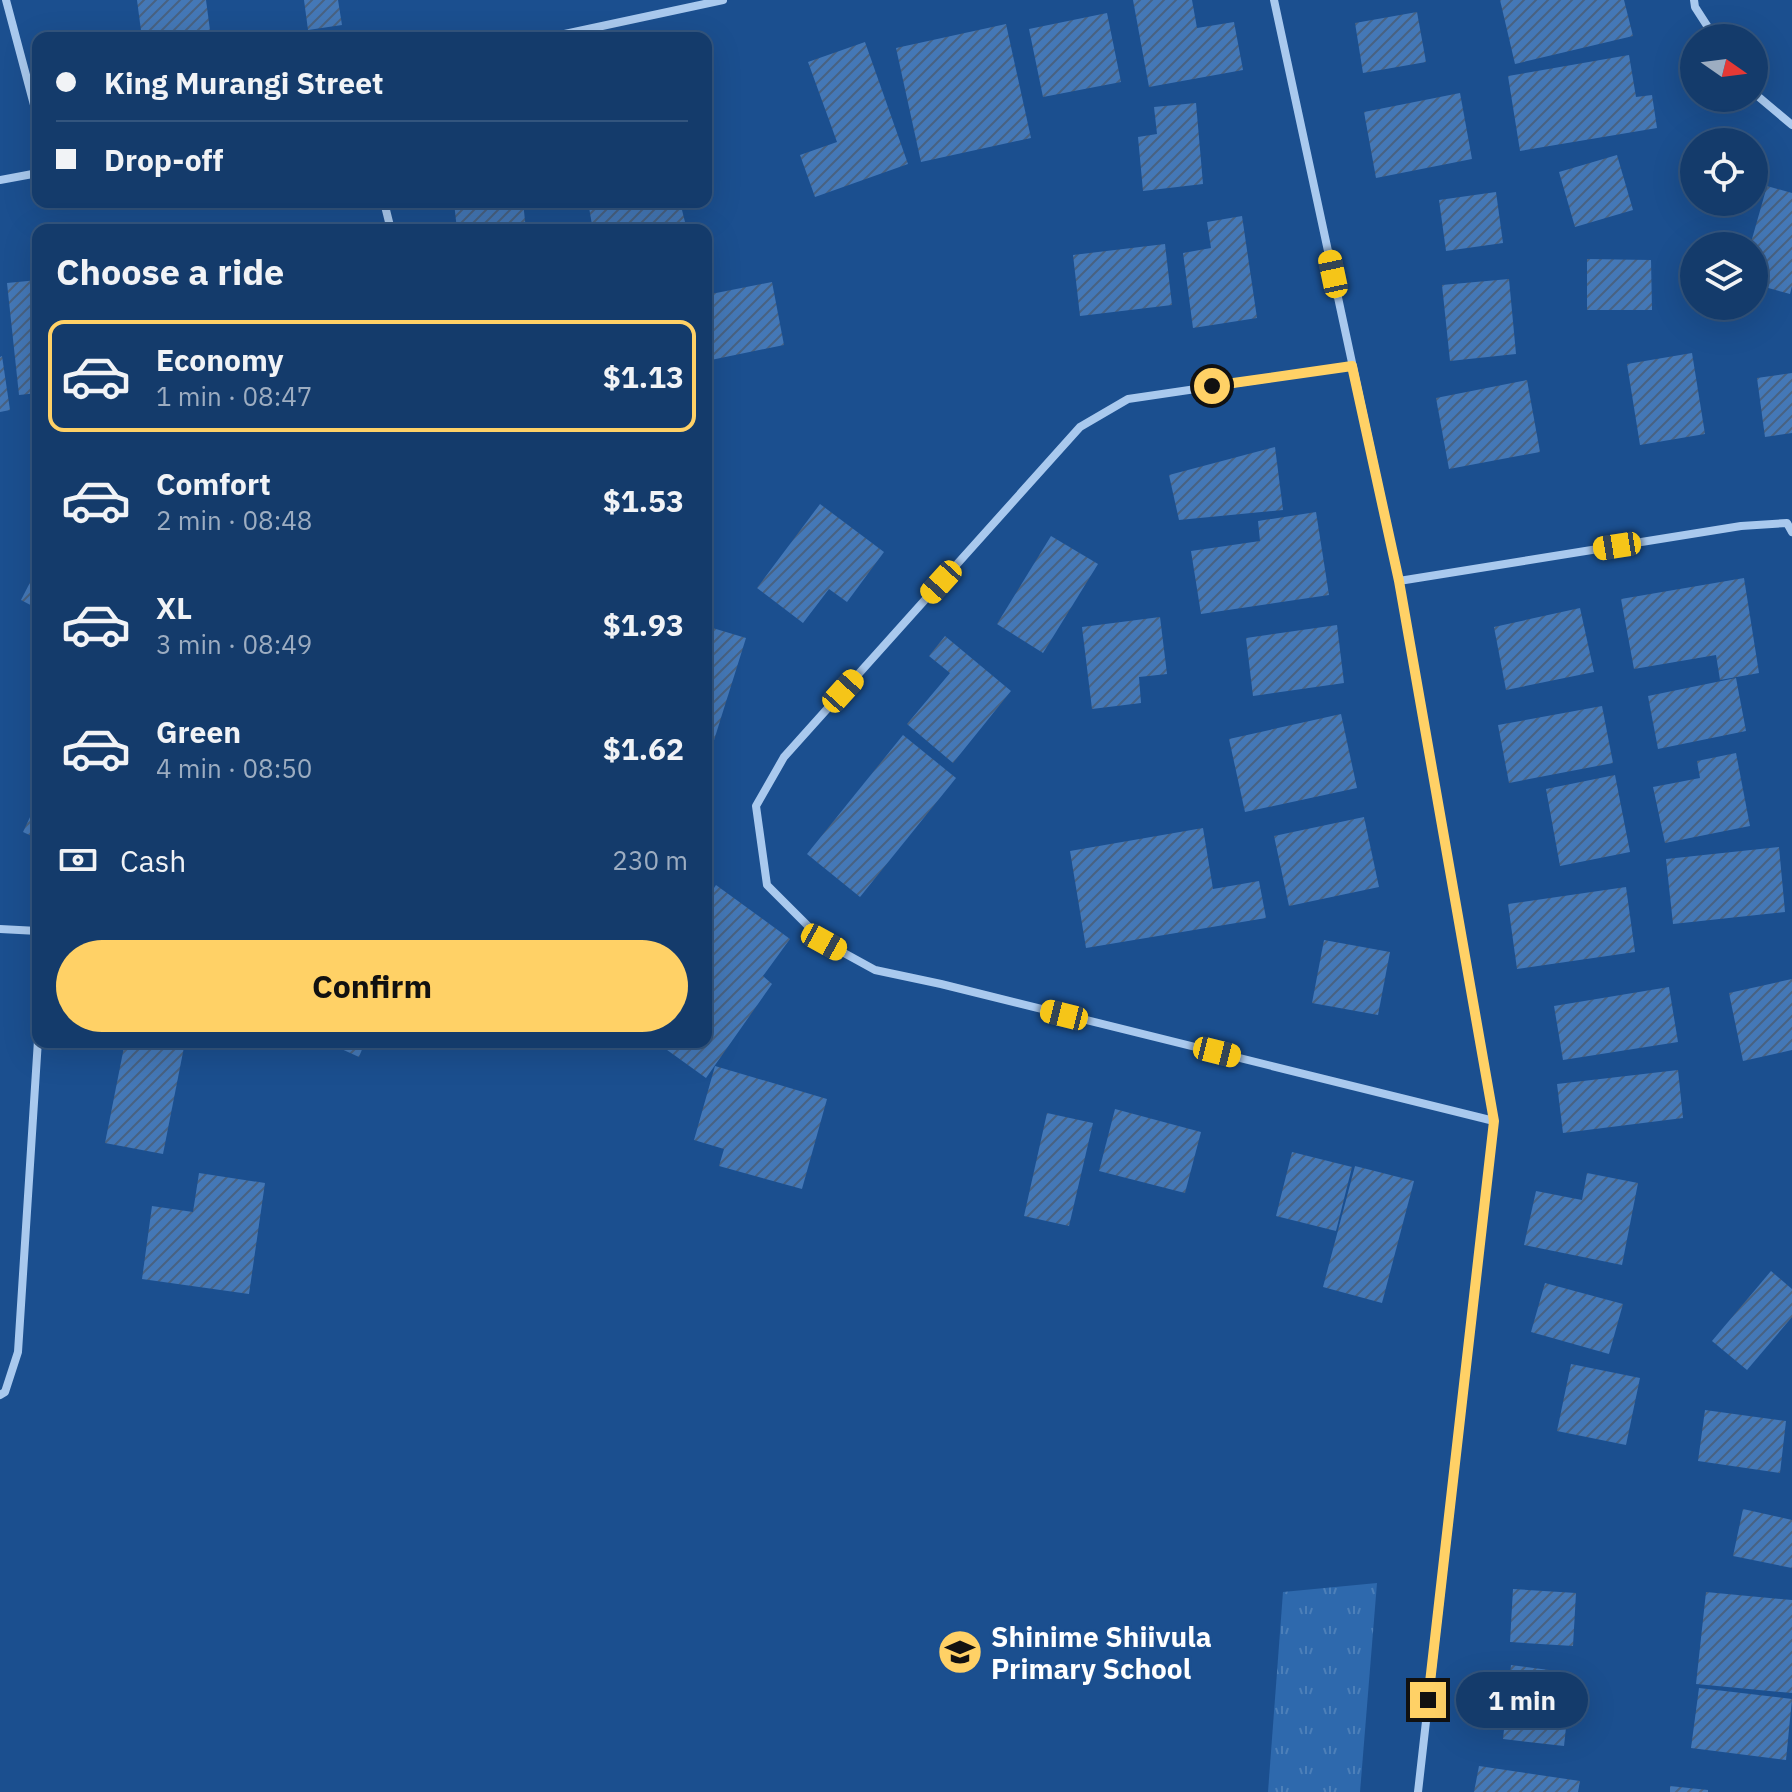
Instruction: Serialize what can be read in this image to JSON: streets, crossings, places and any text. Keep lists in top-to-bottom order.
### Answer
{
  "places": {
    "school or university": ["Shinime Shiivula Primary School"]
  },
  "north": "right",
  "page": {
    "banner": ["King Murangi Street", "Drop-off"],
    "heading": "Choose a ride",
    "list": [
      {
        "name": "Economy",
        "note": "1 min · 08:47",
        "value": "$1.13"
      },
      {
        "name": "Comfort",
        "note": "2 min · 08:48",
        "value": "$1.53"
      },
      {
        "name": "XL",
        "note": "3 min · 08:49",
        "value": "$1.93"
      },
      {
        "name": "Green",
        "note": "4 min · 08:50",
        "value": "$1.62"
      }
    ],
    "pay": ["Cash", "230 m"],
    "buttons": "Confirm",
    "bubble": "1 min"
  }
}
